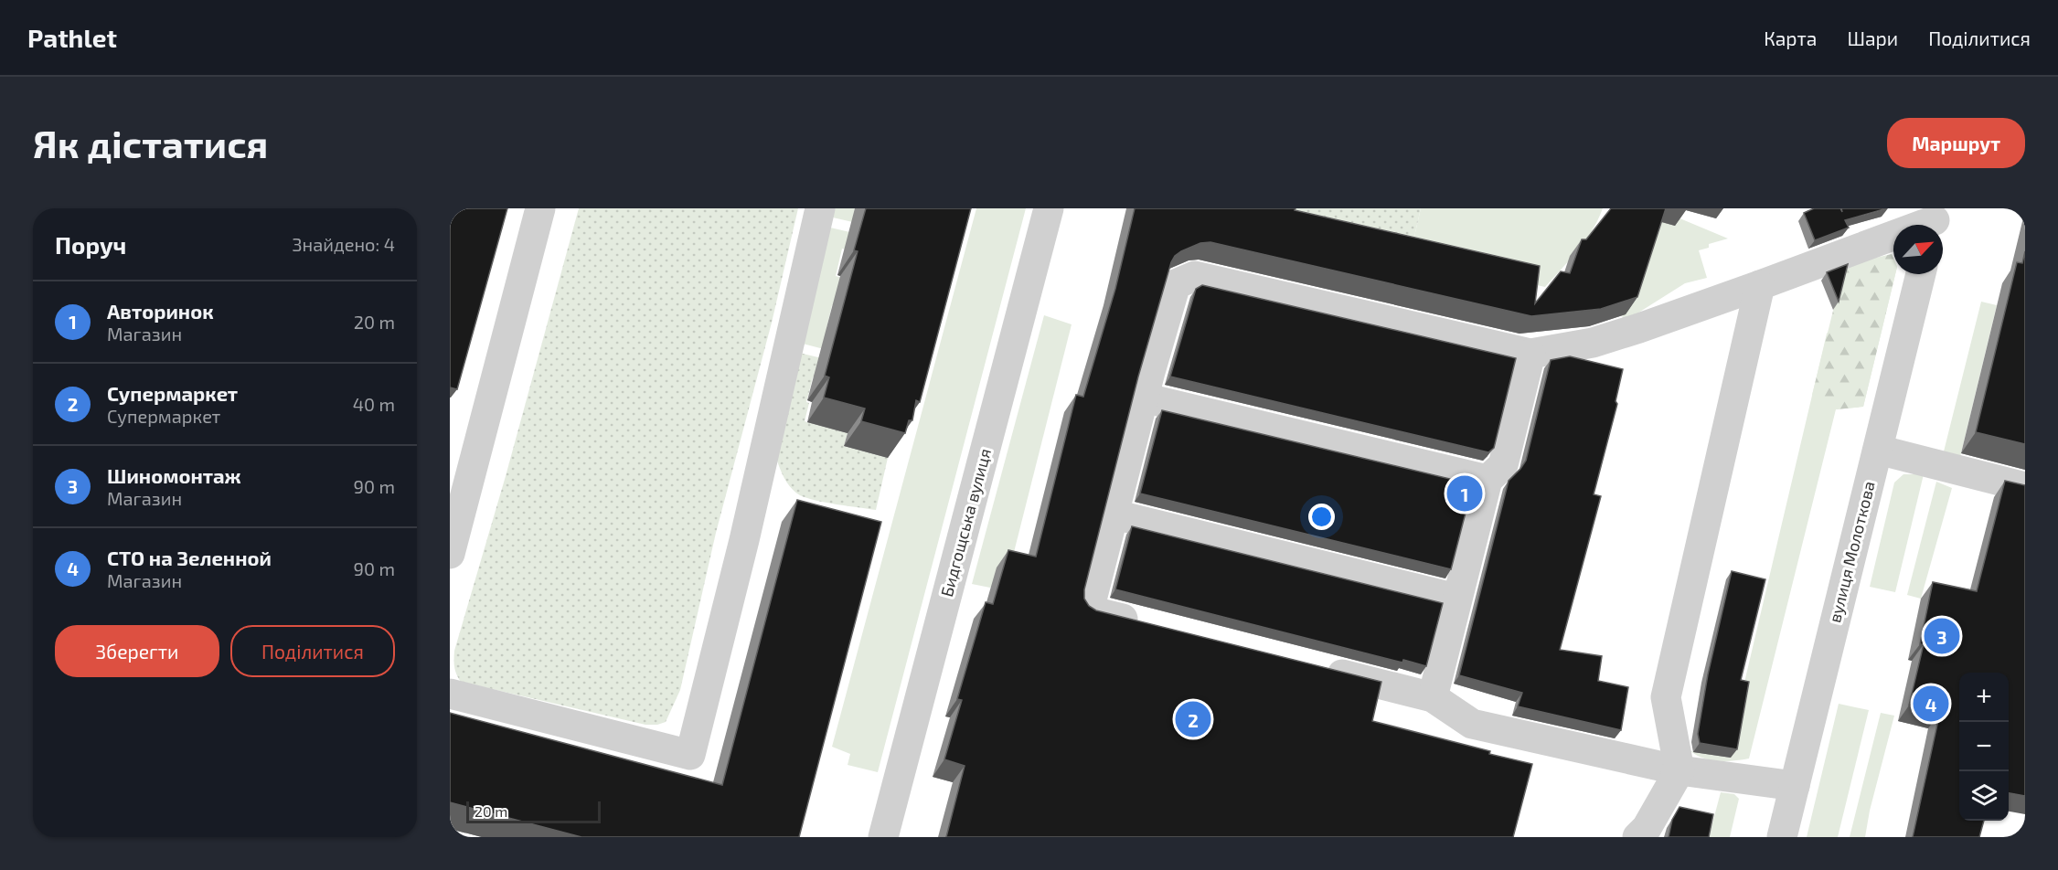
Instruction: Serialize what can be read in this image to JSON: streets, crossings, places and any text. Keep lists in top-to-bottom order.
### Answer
{
  "streets": {
    "street": ["Бидгощська вулиця", "вулиця Молоткова"]
  },
  "scale_bar": "20 m",
  "north": "top right",
  "page": {
    "header": "Pathlet",
    "nav": ["Карта", "Шари", "Поділитися"],
    "buttons": [
      "Маршрут",
      ["Зберегти", "Поділитися"]
    ],
    "title": "Як дістатися",
    "heading": ["Поруч", "Знайдено: 4"],
    "list": [
      {
        "mark": "1",
        "name": "Авторинок",
        "note": "Магазин",
        "value": "20 m"
      },
      {
        "mark": "2",
        "name": "Супермаркет",
        "note": "Супермаркет",
        "value": "40 m"
      },
      {
        "mark": "3",
        "name": "Шиномонтаж",
        "note": "Магазин",
        "value": "90 m"
      },
      {
        "mark": "4",
        "name": "СТО на Зеленной",
        "note": "Магазин",
        "value": "90 m"
      }
    ],
    "pins": [
      "1",
      "3",
      "4",
      "2"
    ],
    "map_buttons": ["+", "−"],
    "scale": "20 m"
  }
}
